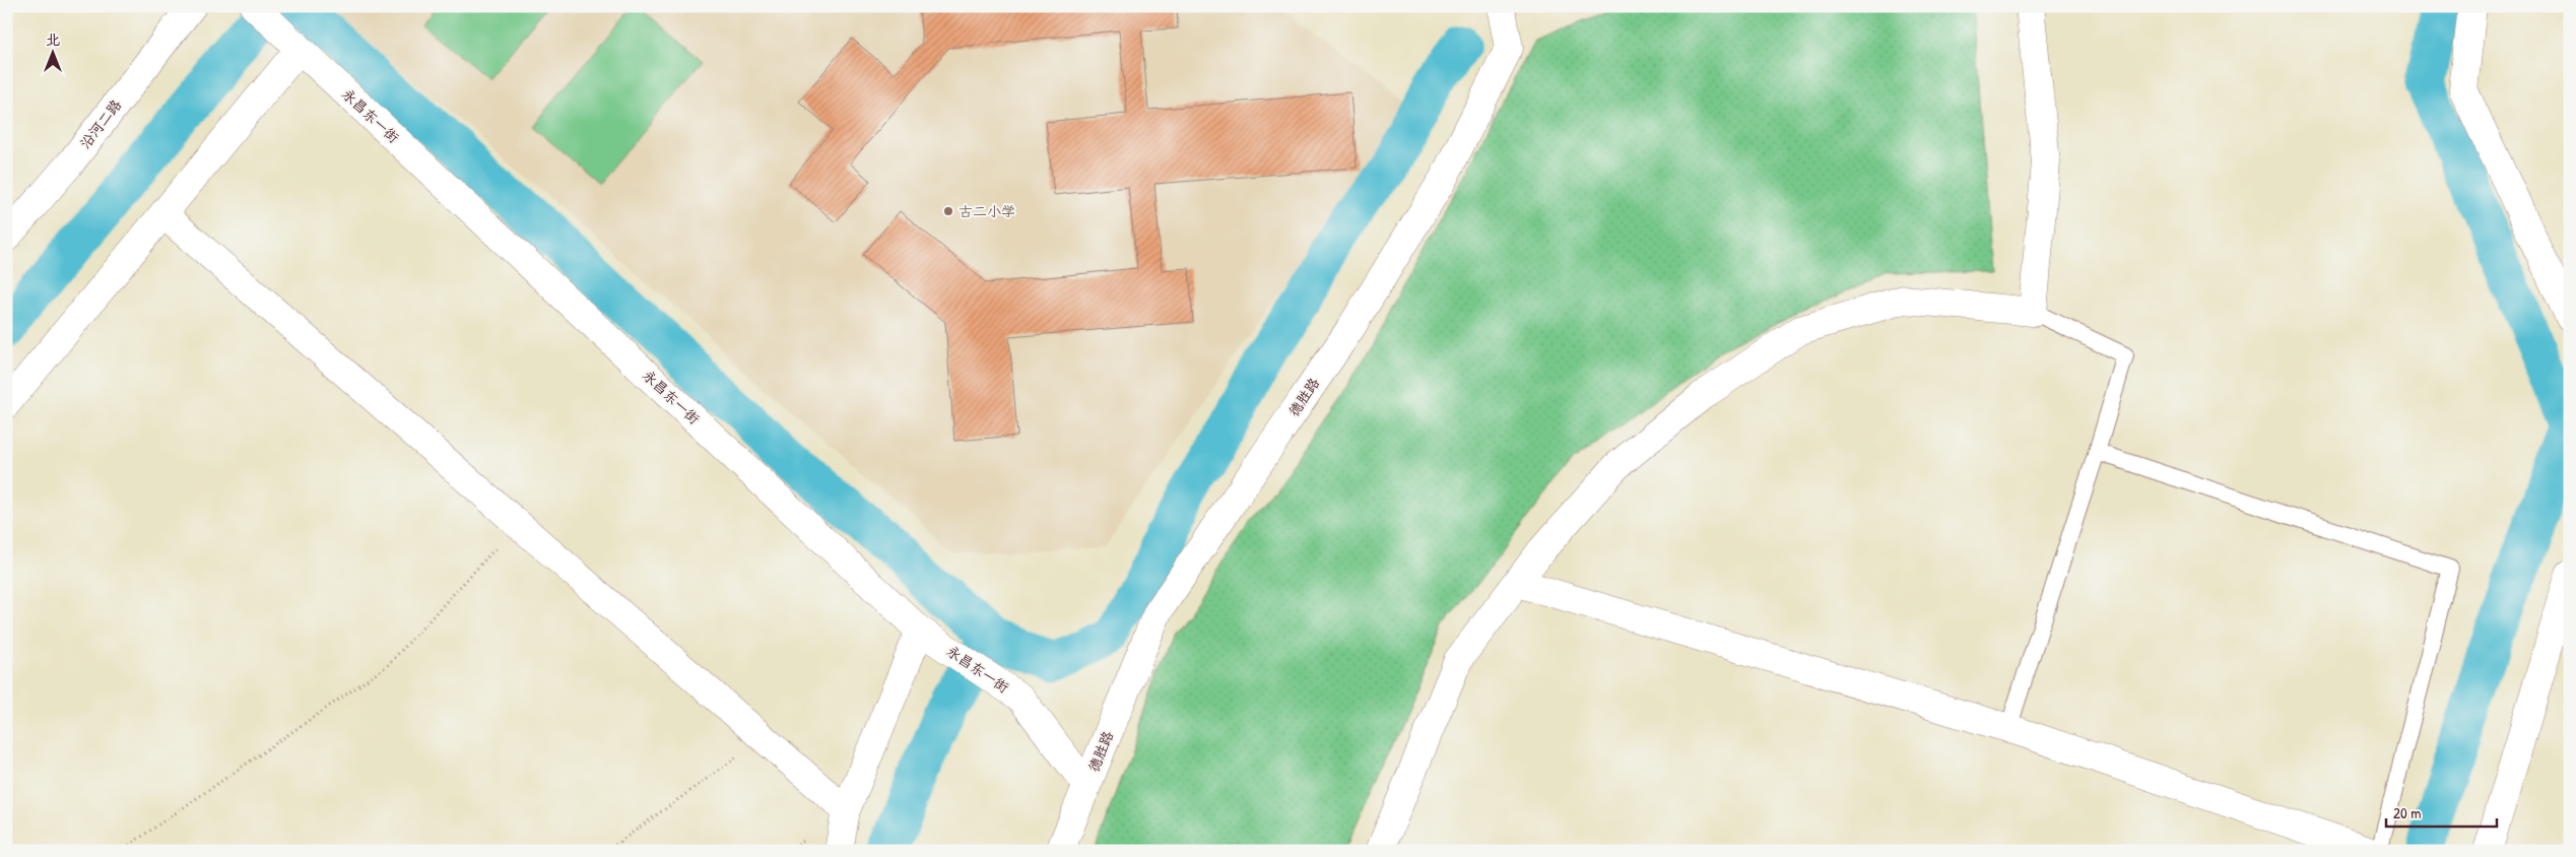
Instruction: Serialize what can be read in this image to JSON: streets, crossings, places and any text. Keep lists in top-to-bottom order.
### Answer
{
  "streets": {
    "street": ["永昌东一街", "沿河二路", "德胜路"]
  },
  "crossings": [
    ["永昌东一街", "德胜路"]
  ],
  "places": ["古二小学"],
  "scale_bar": "20 m",
  "north": "top"
}
